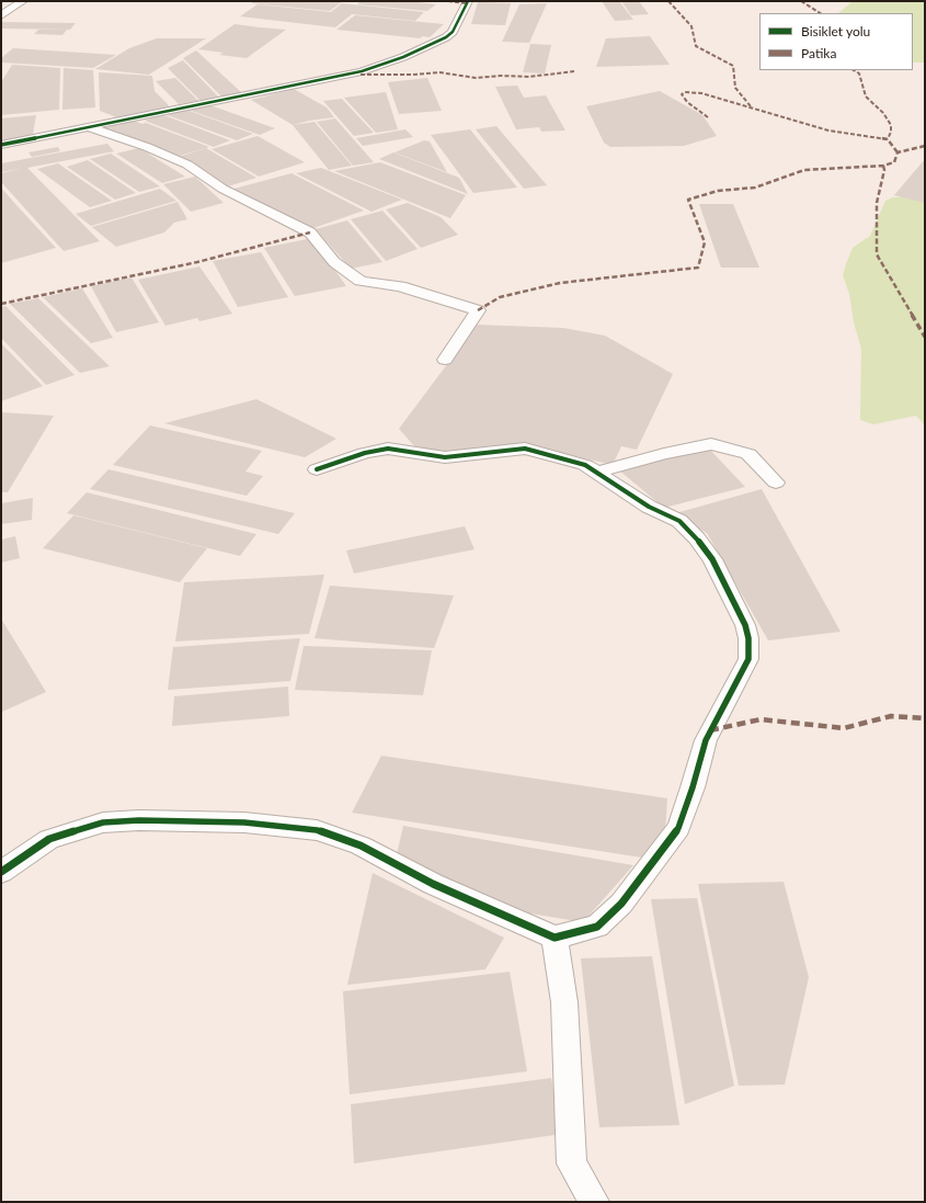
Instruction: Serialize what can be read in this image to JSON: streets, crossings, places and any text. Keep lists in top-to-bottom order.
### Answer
{
  "legend": ["Bisiklet yolu", "Patika"]
}
